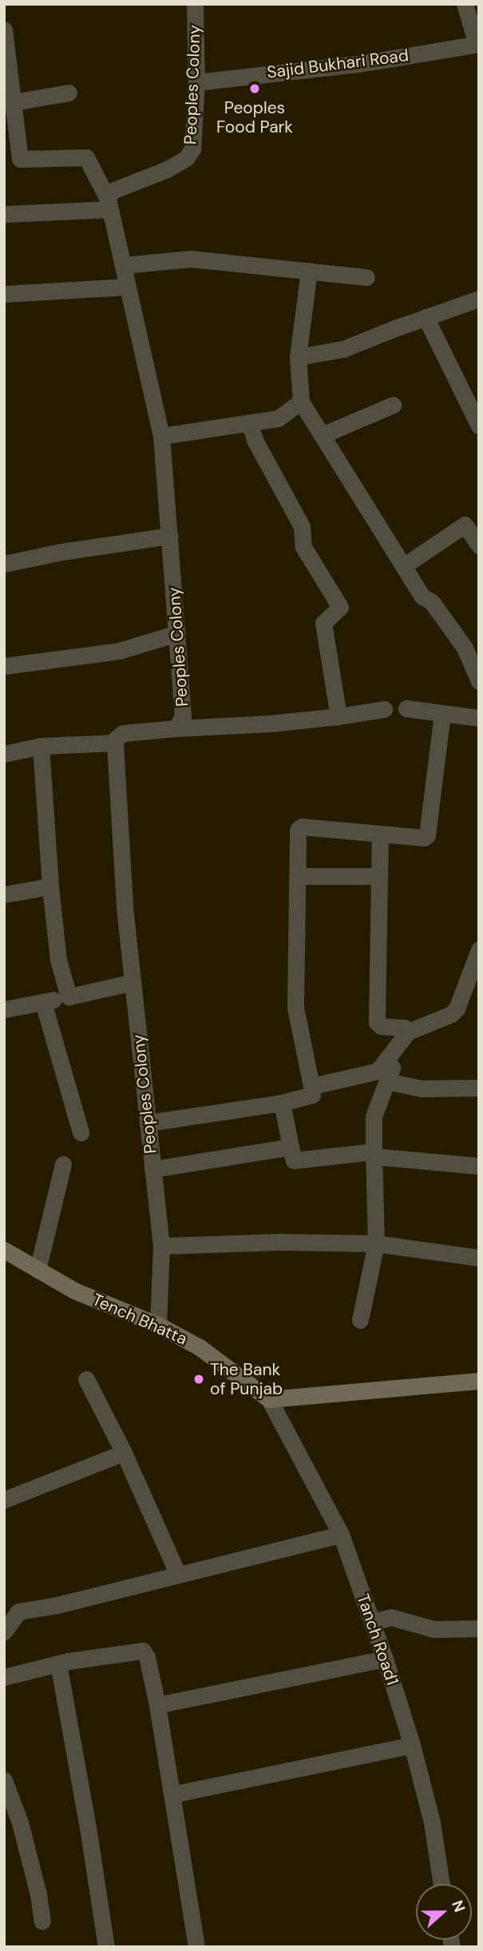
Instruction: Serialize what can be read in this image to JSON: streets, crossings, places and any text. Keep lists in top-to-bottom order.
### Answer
{
  "streets": {
    "main road": ["Tench Bhatta"],
    "street": ["Sajid Bukhari Road", "Peoples Colony", "Tanch Road1"]
  },
  "crossings": [
    ["Sajid Bukhari Road", "Peoples Colony"],
    ["Peoples Colony", "Tench Bhatta"],
    ["Tench Bhatta", "Tanch Road1"]
  ],
  "places": ["Peoples Food Park", "The Bank of Punjab"],
  "north": "right"
}
